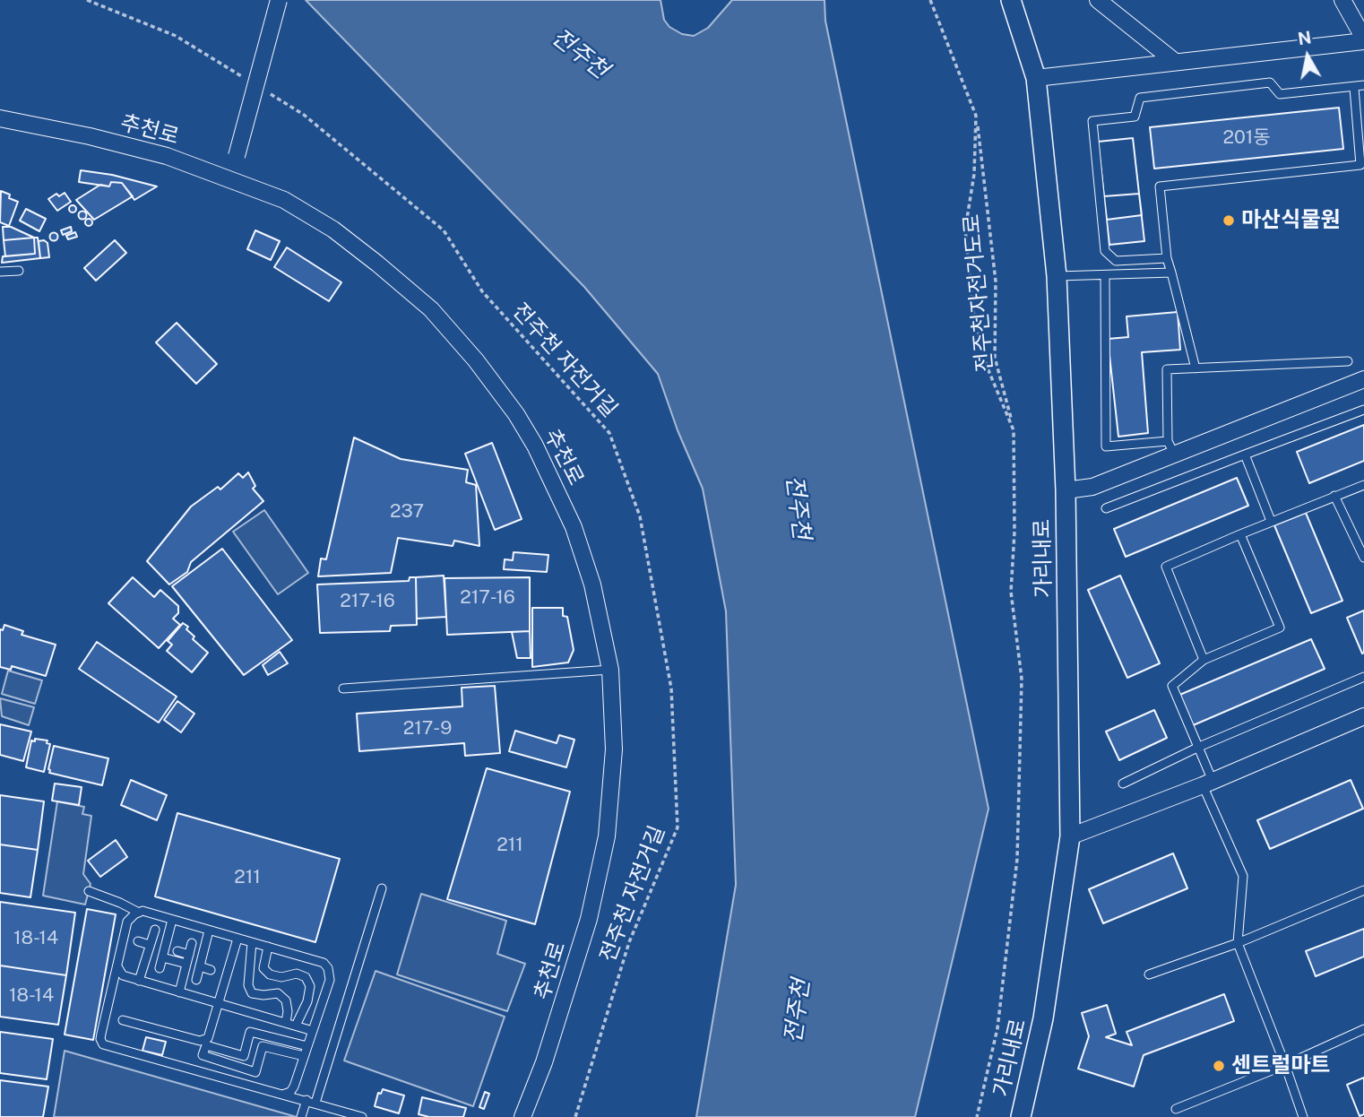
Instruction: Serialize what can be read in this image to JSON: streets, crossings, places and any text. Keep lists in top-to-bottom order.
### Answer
{
  "streets": {
    "street": ["추천로", "가리내로"],
    "path": ["전주천자전거도로", "전주천 자전거길"]
  },
  "water": ["전주천"],
  "places": ["마산식물원", "센트럴마트"],
  "house_numbers": [
    "201동",
    "237",
    "217-16",
    "217-16",
    "217-9",
    "211",
    "211",
    "18-14",
    "18-14"
  ],
  "north": "top"
}
